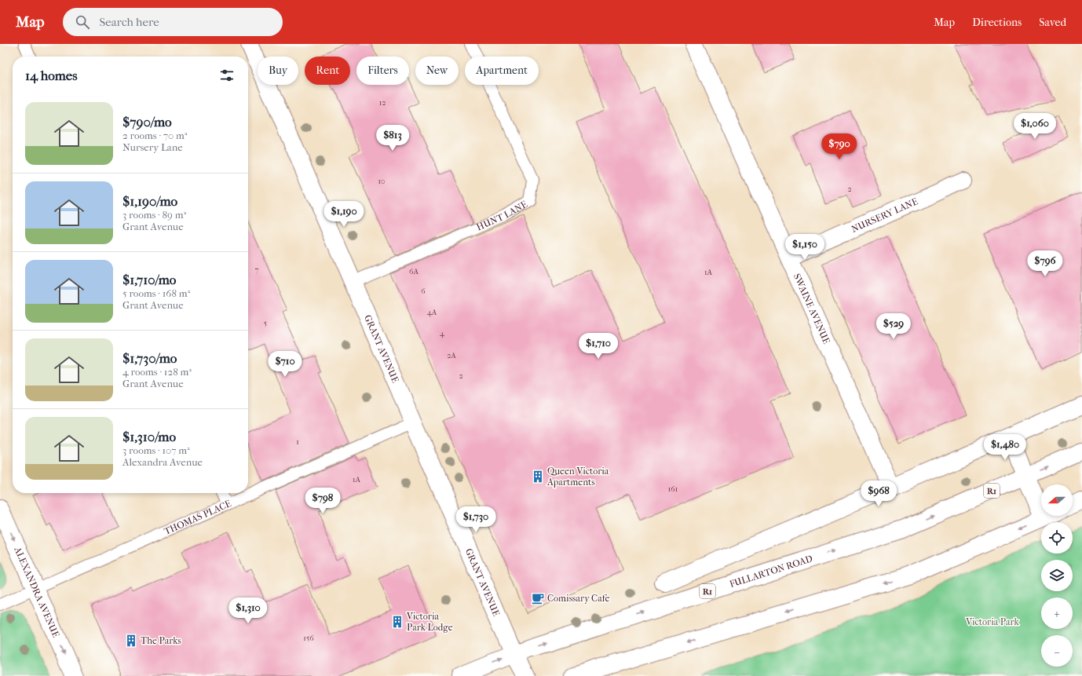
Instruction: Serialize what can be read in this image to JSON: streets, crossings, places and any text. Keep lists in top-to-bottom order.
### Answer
{
  "streets": {
    "main road": [
      "NURSERY LANE",
      "SWAINE AVENUE",
      "GRANT AVENUE",
      "R1",
      "FULLARTON ROAD",
      "ALEXANDRA AVENUE"
    ],
    "lane": ["HUNT LANE", "THOMAS PLACE"]
  },
  "crossings": [
    ["HUNT LANE", "GRANT AVENUE"],
    ["NURSERY LANE", "SWAINE AVENUE"],
    ["GRANT AVENUE", "THOMAS PLACE"],
    ["GRANT AVENUE", "FULLARTON ROAD"],
    ["THOMAS PLACE", "ALEXANDRA AVENUE"]
  ],
  "one_way": ["ALEXANDRA AVENUE"],
  "parks": ["Victoria Park"],
  "places": {
    "building": ["Queen Victoria Apartments", "Victoria Park Lodge", "The Parks"],
    "cafe": ["Comissary Cafe"]
  },
  "house_numbers": [
    "12",
    "10",
    "2",
    "7",
    "6A",
    "1A",
    "6",
    "4A",
    "5",
    "4",
    "2A",
    "2",
    "1",
    "1A",
    "161",
    "156"
  ],
  "north": "left",
  "page": {
    "header": "Map",
    "search": "Search here",
    "nav": ["Map", "Directions", "Saved"],
    "chip": [
      "Buy",
      "Rent",
      "Filters",
      "New",
      "Apartment"
    ],
    "heading": "14 homes",
    "list": [
      {
        "name": "$790/mo",
        "note": "2 rooms · 70 m² · Nursery Lane"
      },
      {
        "name": "$1,190/mo",
        "note": "3 rooms · 89 m² · Grant Avenue"
      },
      {
        "name": "$1,710/mo",
        "note": "5 rooms · 168 m² · Grant Avenue"
      },
      {
        "name": "$1,730/mo",
        "note": "4 rooms · 128 m² · Grant Avenue"
      },
      {
        "name": "$1,310/mo",
        "note": "3 rooms · 107 m² · Alexandra Avenue"
      }
    ],
    "price": [
      "$1,060",
      "$813",
      "$790",
      "$1,190",
      "$1,150",
      "$796",
      "$529",
      "$1,710",
      "$710",
      "$1,480",
      "$968",
      "$798",
      "$1,730",
      "$1,310"
    ],
    "map_buttons": ["+", "−"]
  }
}
